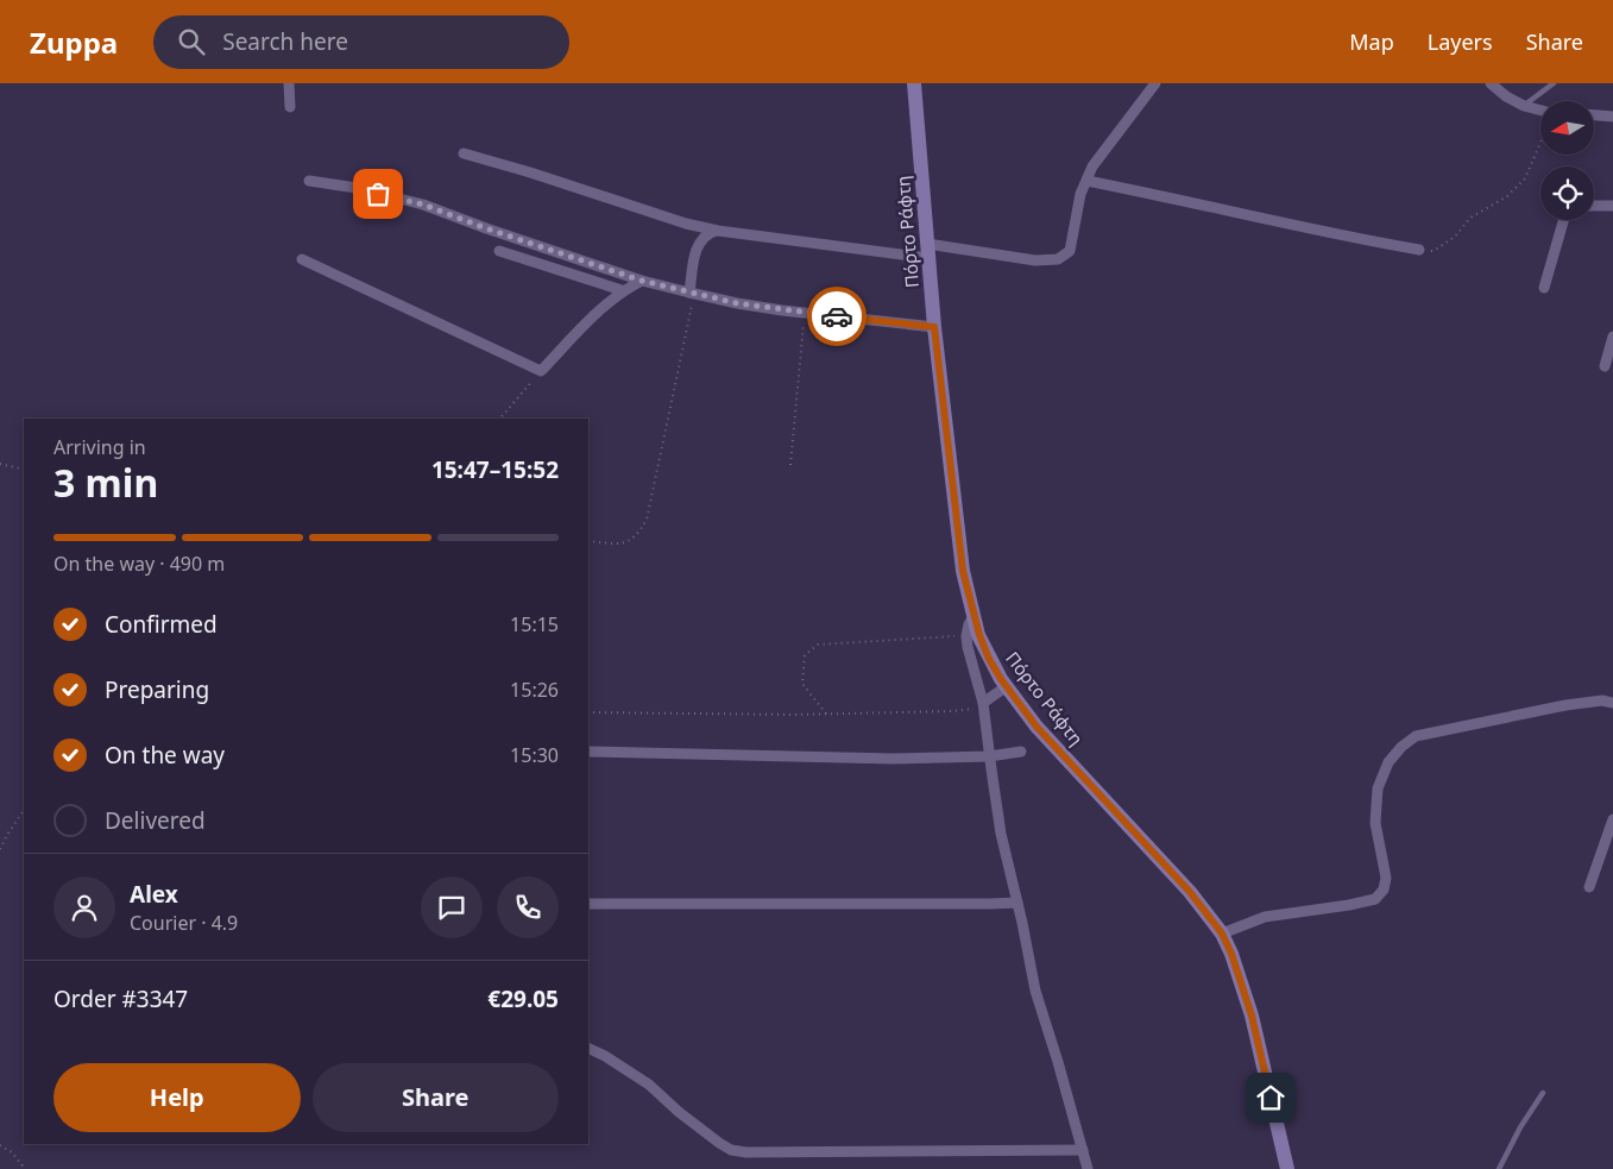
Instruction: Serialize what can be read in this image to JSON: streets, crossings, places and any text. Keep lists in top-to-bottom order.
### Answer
{
  "streets": {
    "main road": ["Πόρτο Ράφτη"]
  },
  "north": "left",
  "page": {
    "header": "Zuppa",
    "search": "Search here",
    "nav": ["Map", "Layers", "Share"],
    "heading": ["3 min", "Arriving in", "15:47–15:52"],
    "panel": [
      "Alex",
      "Courier · 4.9",
      "Order #3347",
      "€29.05"
    ],
    "bar": "On the way · 490 m",
    "list": [
      ["Confirmed", "15:15"],
      ["Preparing", "15:26"],
      ["On the way", "15:30"],
      "Delivered"
    ],
    "buttons": ["Help", "Share"]
  }
}
